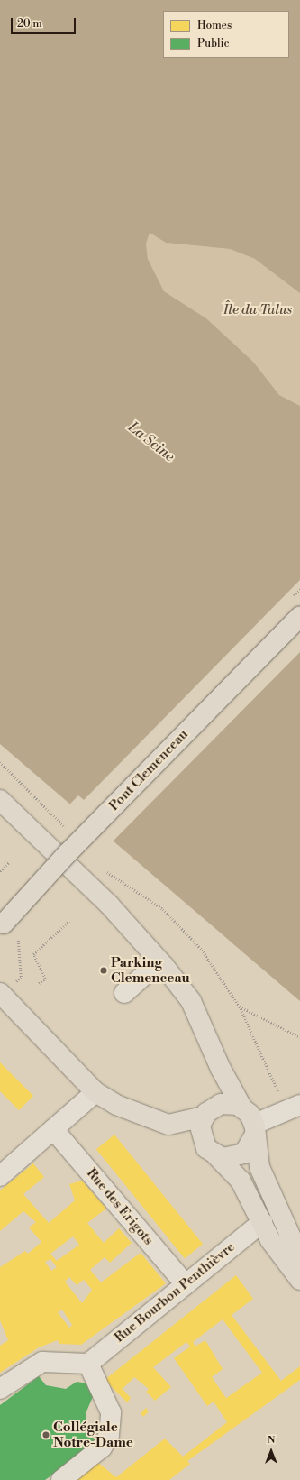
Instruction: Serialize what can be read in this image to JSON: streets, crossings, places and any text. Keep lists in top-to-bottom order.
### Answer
{
  "streets": {
    "main road": ["Pont Clemenceau"],
    "street": ["Rue des Erigots", "Rue Bourbon Penthièvre"]
  },
  "crossings": [
    ["Rue des Erigots", "Rue Bourbon Penthièvre"]
  ],
  "water": ["La Seine"],
  "parks": ["Île du Talus"],
  "places": ["Parking Clemenceau", "Collégiale Notre-Dame"],
  "legend": ["Homes", "Public"],
  "scale_bar": "20 m",
  "north": "top"
}
